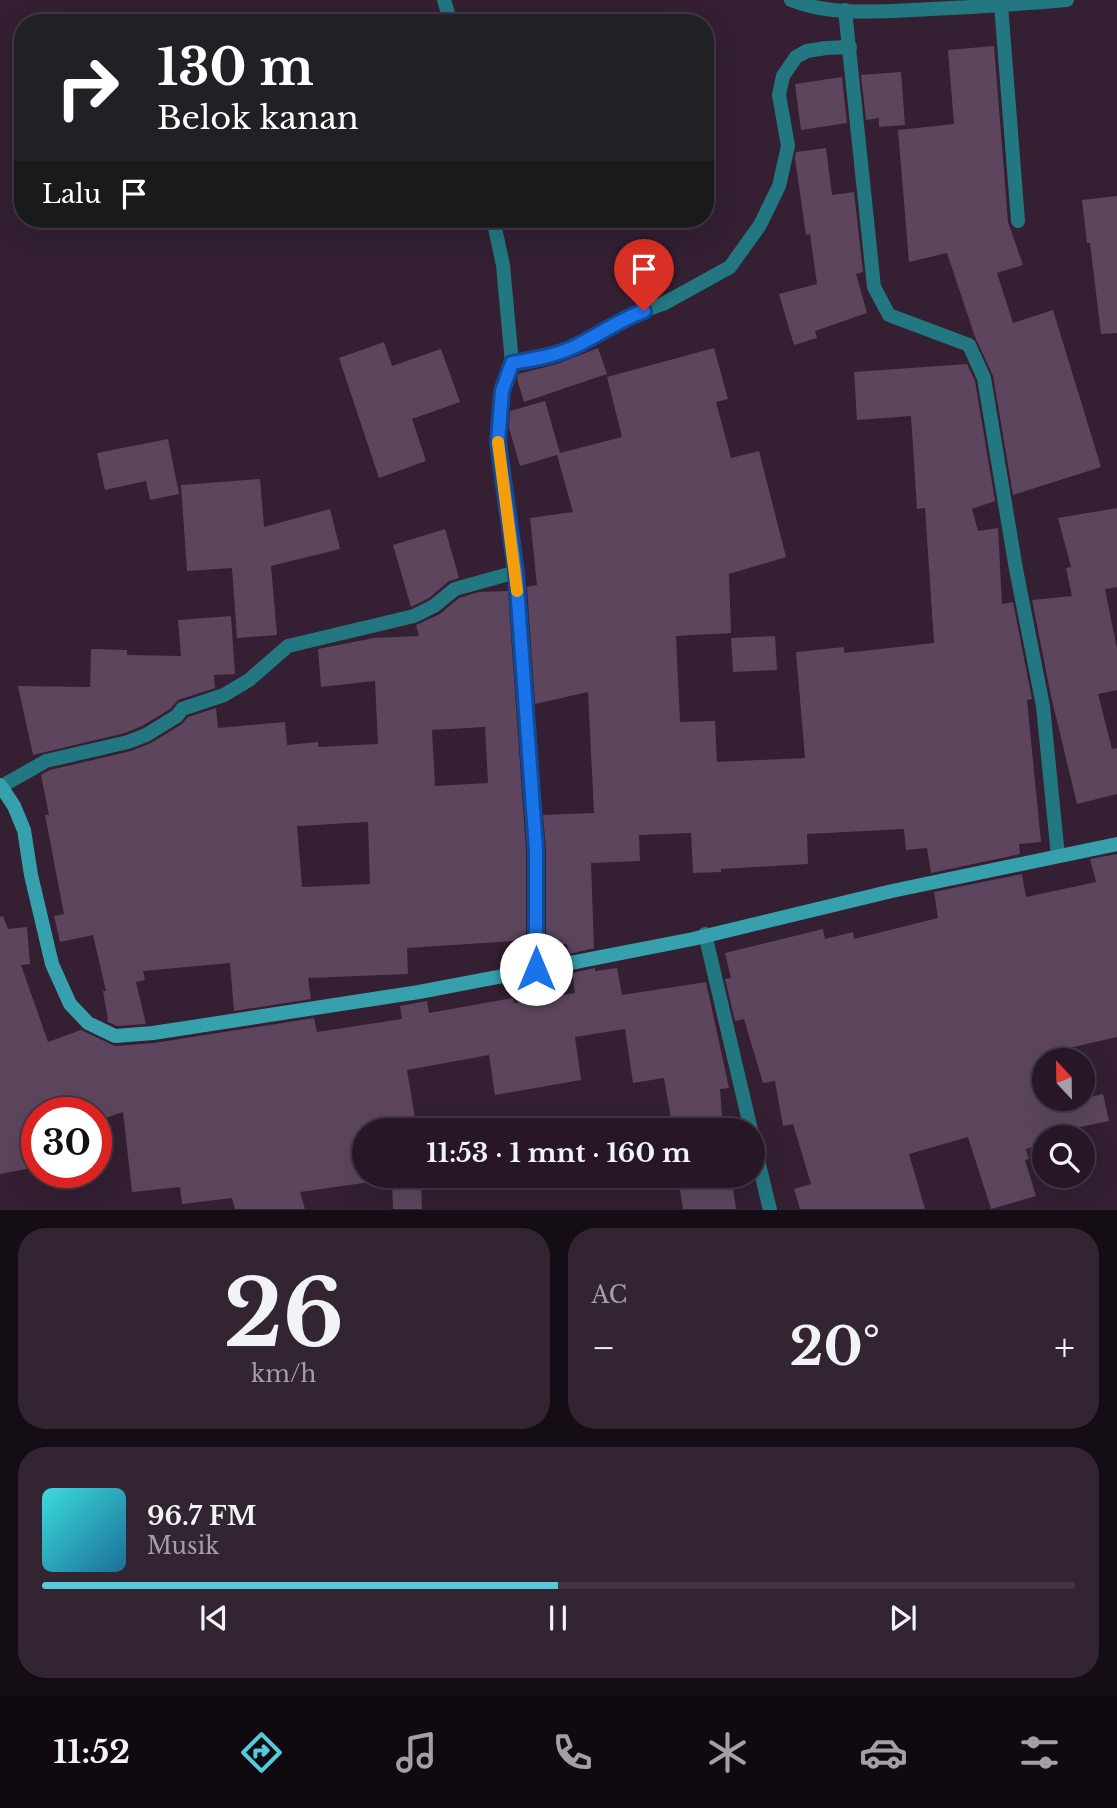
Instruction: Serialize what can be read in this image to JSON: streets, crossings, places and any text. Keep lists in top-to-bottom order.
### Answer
{
  "north": "top",
  "page": {
    "turn": ["130 m", "Belok kanan"],
    "then": "Lalu",
    "limit": "30",
    "trip": "11:53 · 1 mnt · 160 m",
    "tile": [
      ["26", "km/h"],
      "AC"
    ],
    "heat": ["−", "20°", "+"],
    "song": ["96.7 FM", "Musik"],
    "tabs": "11:52"
  }
}
